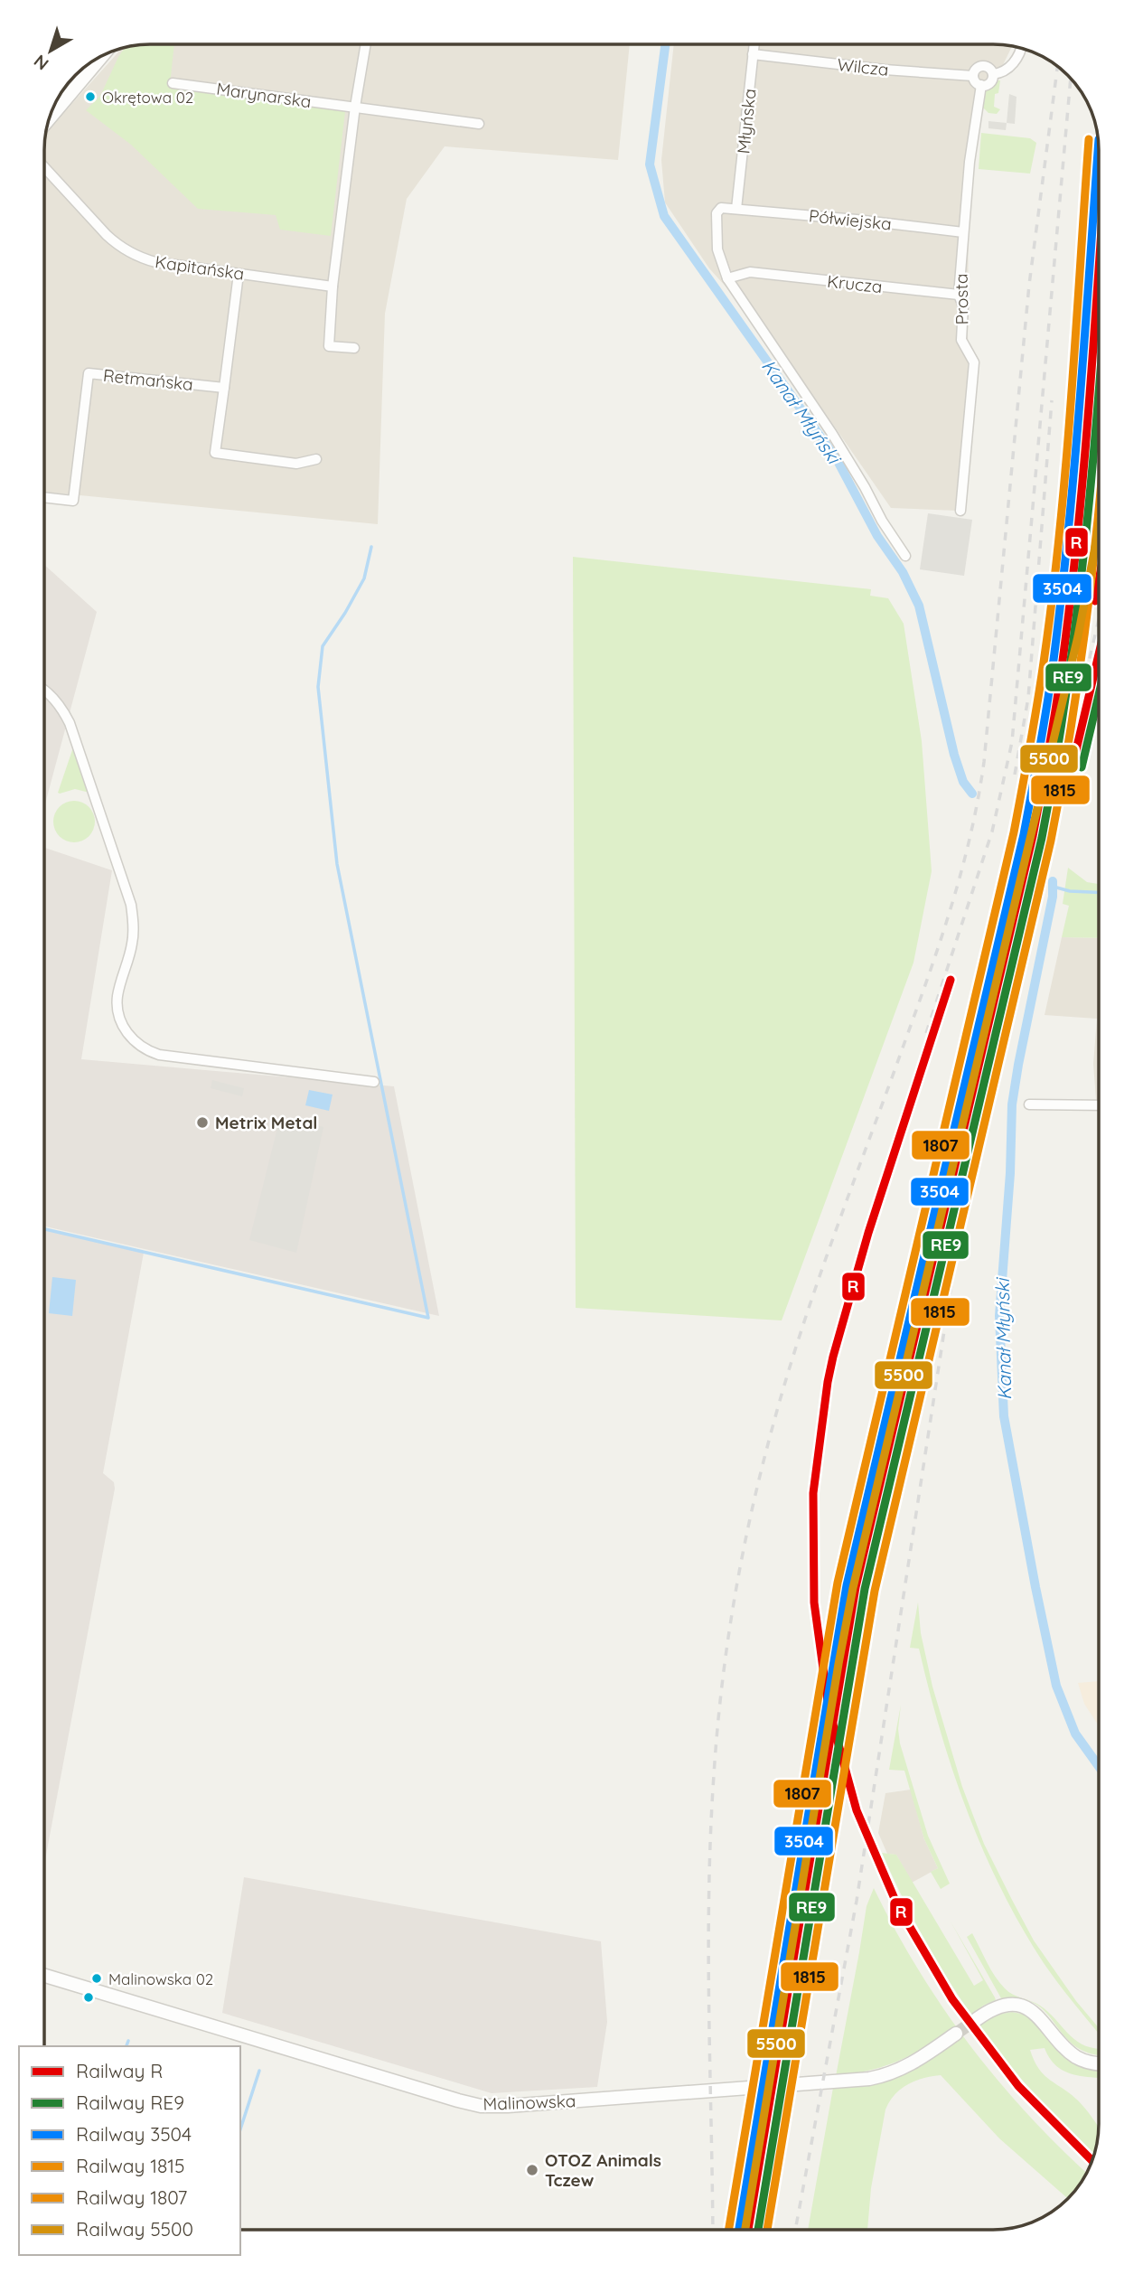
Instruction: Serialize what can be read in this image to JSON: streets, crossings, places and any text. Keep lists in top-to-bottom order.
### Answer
{
  "streets": {
    "street": [
      "Wilcza",
      "Marynarska",
      "Młyńska",
      "Półwiejska",
      "Kapitańska",
      "Krucza",
      "Prosta",
      "Retmańska",
      "Malinowska"
    ]
  },
  "crossings": [
    ["Wilcza", "Młyńska"],
    ["Wilcza", "Prosta"],
    ["Młyńska", "Półwiejska"],
    ["Półwiejska", "Prosta"],
    ["Krucza", "Prosta"]
  ],
  "water": ["Kanał Młyński"],
  "places": [
    "Okrętowa 02",
    "Metrix Metal",
    "Malinowska 02",
    "OTOZ Animals Tczew"
  ],
  "lines": [
    "rail line 1807",
    "rail line 3504",
    "rail line R",
    "rail line RE9",
    "rail line 1815",
    "rail line 5500"
  ],
  "legend": [
    "Railway R",
    "Railway RE9",
    "Railway 3504",
    "Railway 1815",
    "Railway 1807",
    "Railway 5500"
  ],
  "north": "bottom left"
}
